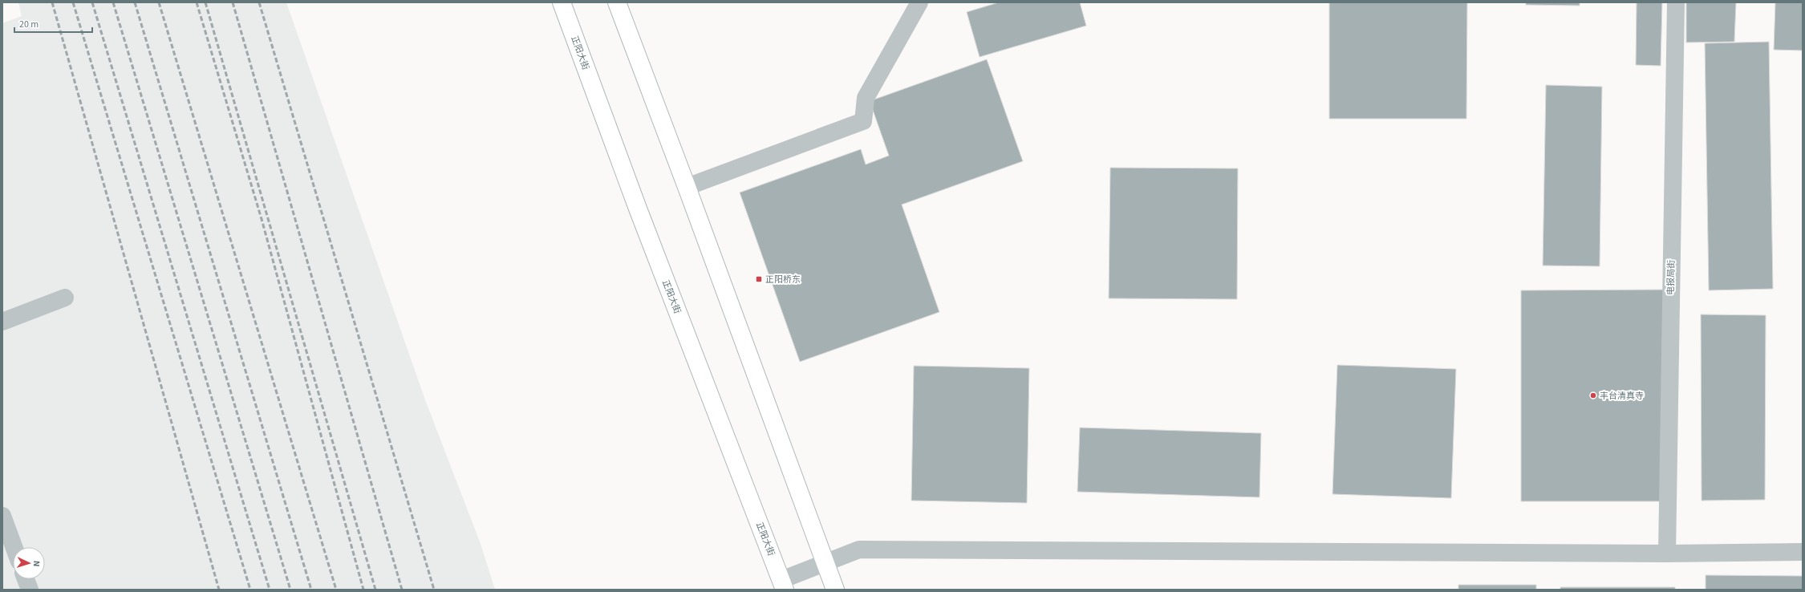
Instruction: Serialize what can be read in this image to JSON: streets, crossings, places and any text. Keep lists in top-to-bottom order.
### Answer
{
  "streets": {
    "main road": ["正阳大街"],
    "street": ["电报局街"]
  },
  "places": {
    "transit": ["正阳桥东"],
    "other": ["丰台清真寺"]
  },
  "scale_bar": "20 m",
  "north": "right"
}
